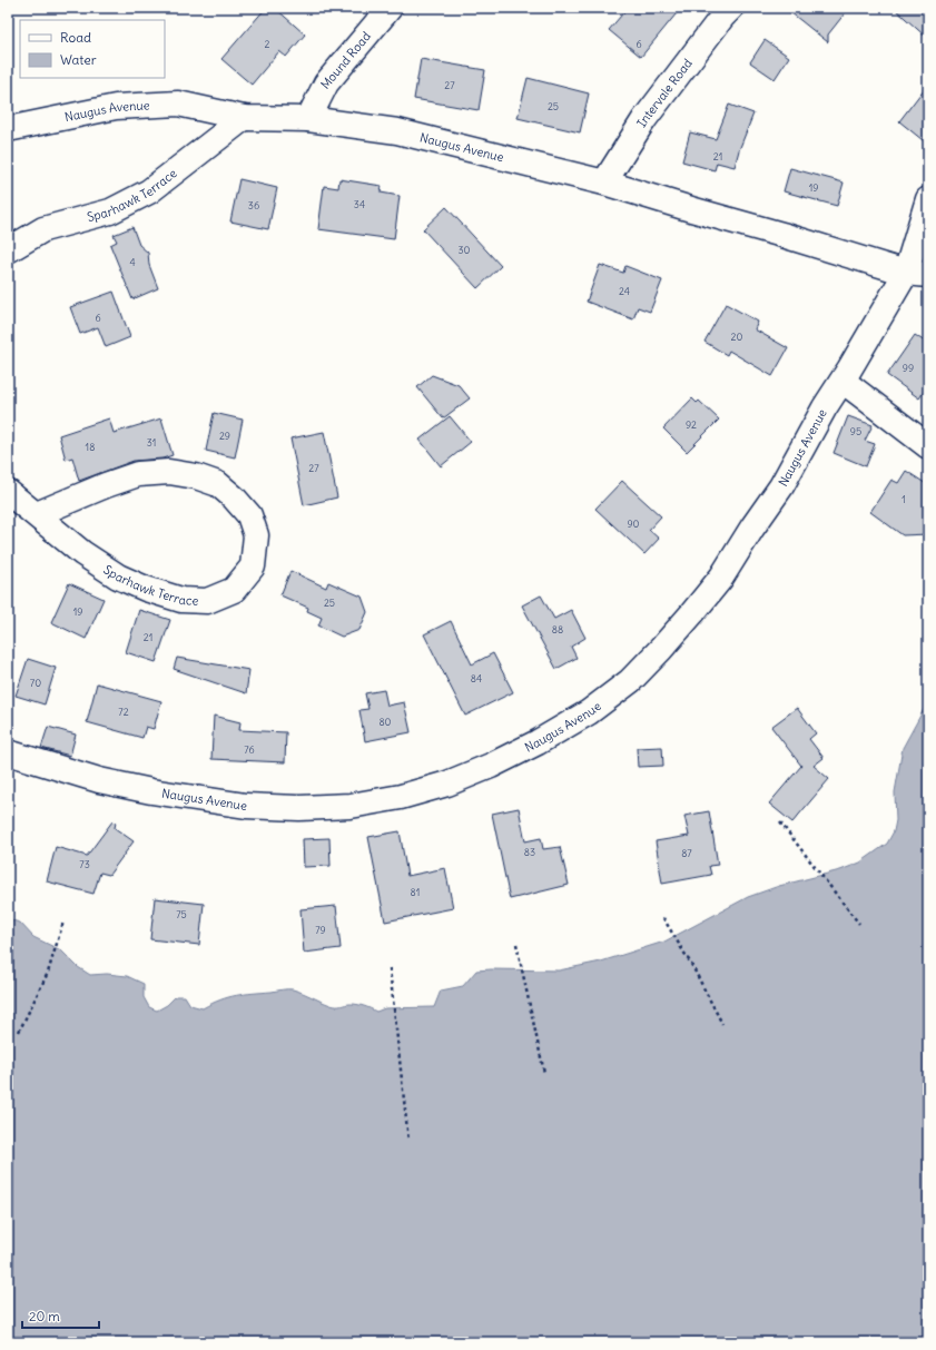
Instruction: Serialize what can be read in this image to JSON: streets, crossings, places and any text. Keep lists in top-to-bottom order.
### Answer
{
  "streets": {
    "street": [
      "Mound Road",
      "Intervale Road",
      "Naugus Avenue",
      "Sparhawk Terrace"
    ]
  },
  "crossings": [
    ["Mound Road", "Naugus Avenue"],
    ["Intervale Road", "Naugus Avenue"],
    ["Naugus Avenue", "Sparhawk Terrace"]
  ],
  "house_numbers": [
    "2",
    "6",
    "27",
    "25",
    "21",
    "19",
    "34",
    "36",
    "30",
    "4",
    "24",
    "6",
    "20",
    "99",
    "92",
    "95",
    "29",
    "31",
    "18",
    "27",
    "1",
    "90",
    "25",
    "19",
    "88",
    "21",
    "84",
    "70",
    "72",
    "80",
    "76",
    "83",
    "87",
    "73",
    "81",
    "75",
    "79"
  ],
  "legend": ["Road", "Water"],
  "scale_bar": "20 m"
}
